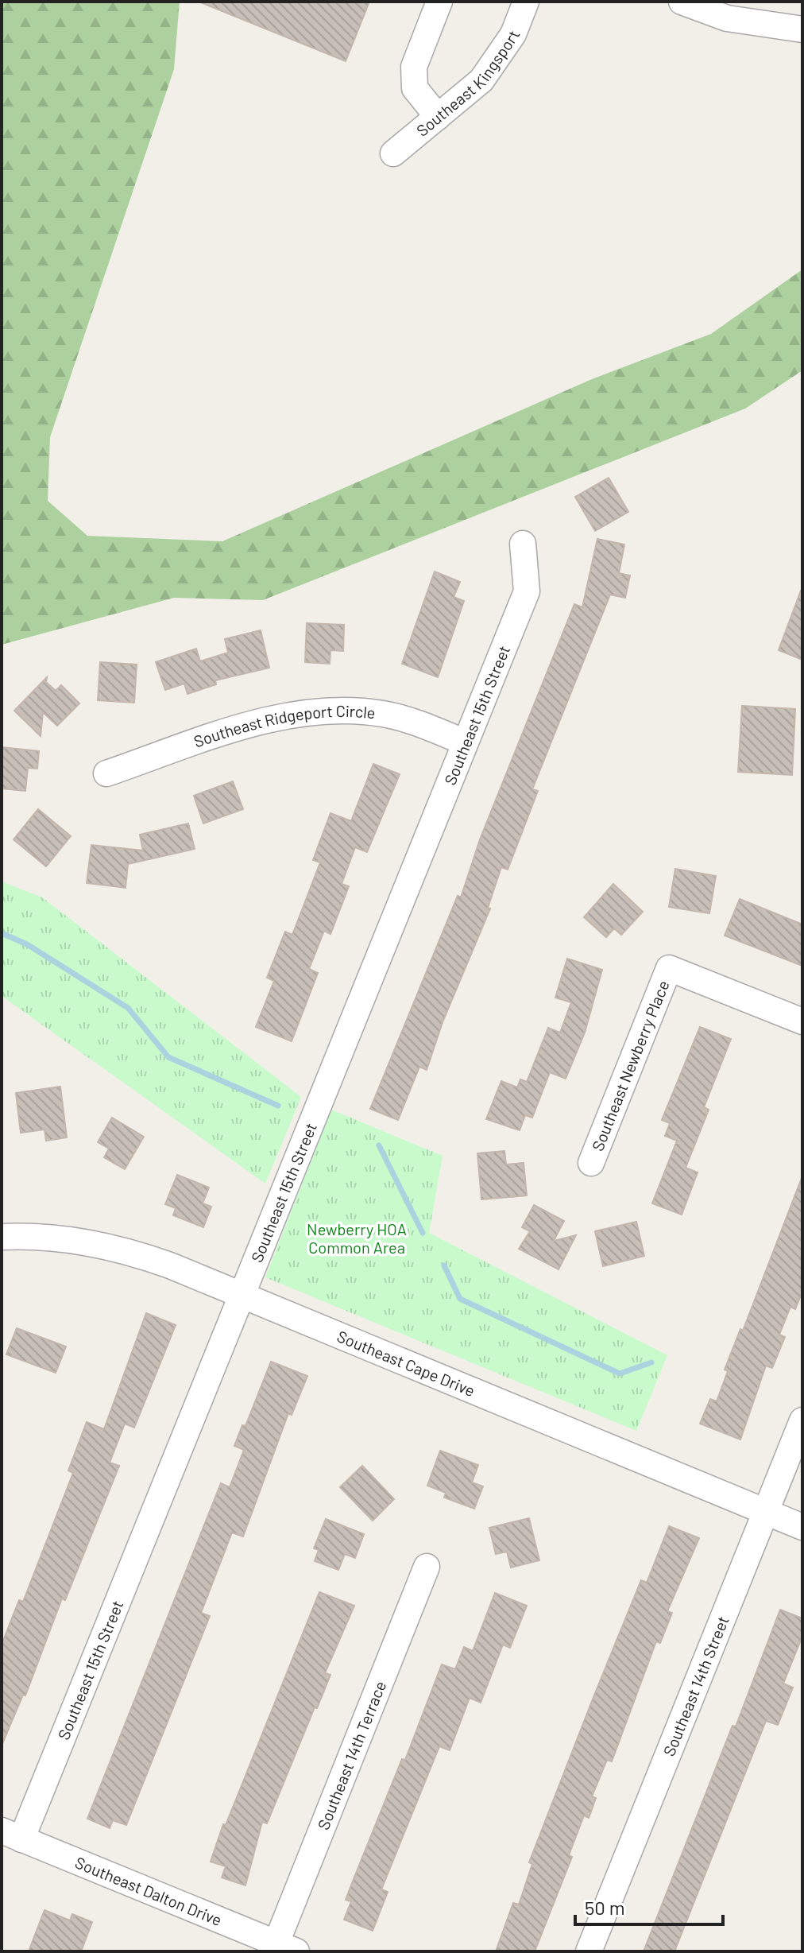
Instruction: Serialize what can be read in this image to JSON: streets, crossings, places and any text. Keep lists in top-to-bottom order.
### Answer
{
  "streets": {
    "street": [
      "Southeast Kingsport",
      "Southeast 15th Street",
      "Southeast Ridgeport Circle",
      "Southeast Newberry Place",
      "Southeast Cape Drive",
      "Southeast 14th Street",
      "Southeast 14th Terrace",
      "Southeast Dalton Drive"
    ]
  },
  "crossings": [
    ["Southeast 15th Street", "Southeast Ridgeport Circle"],
    ["Southeast 15th Street", "Southeast Cape Drive"],
    ["Southeast 15th Street", "Southeast Dalton Drive"],
    ["Southeast Cape Drive", "Southeast 14th Street"],
    ["Southeast 14th Terrace", "Southeast Dalton Drive"]
  ],
  "parks": ["Newberry HOA Common Area"],
  "scale_bar": "50 m"
}
